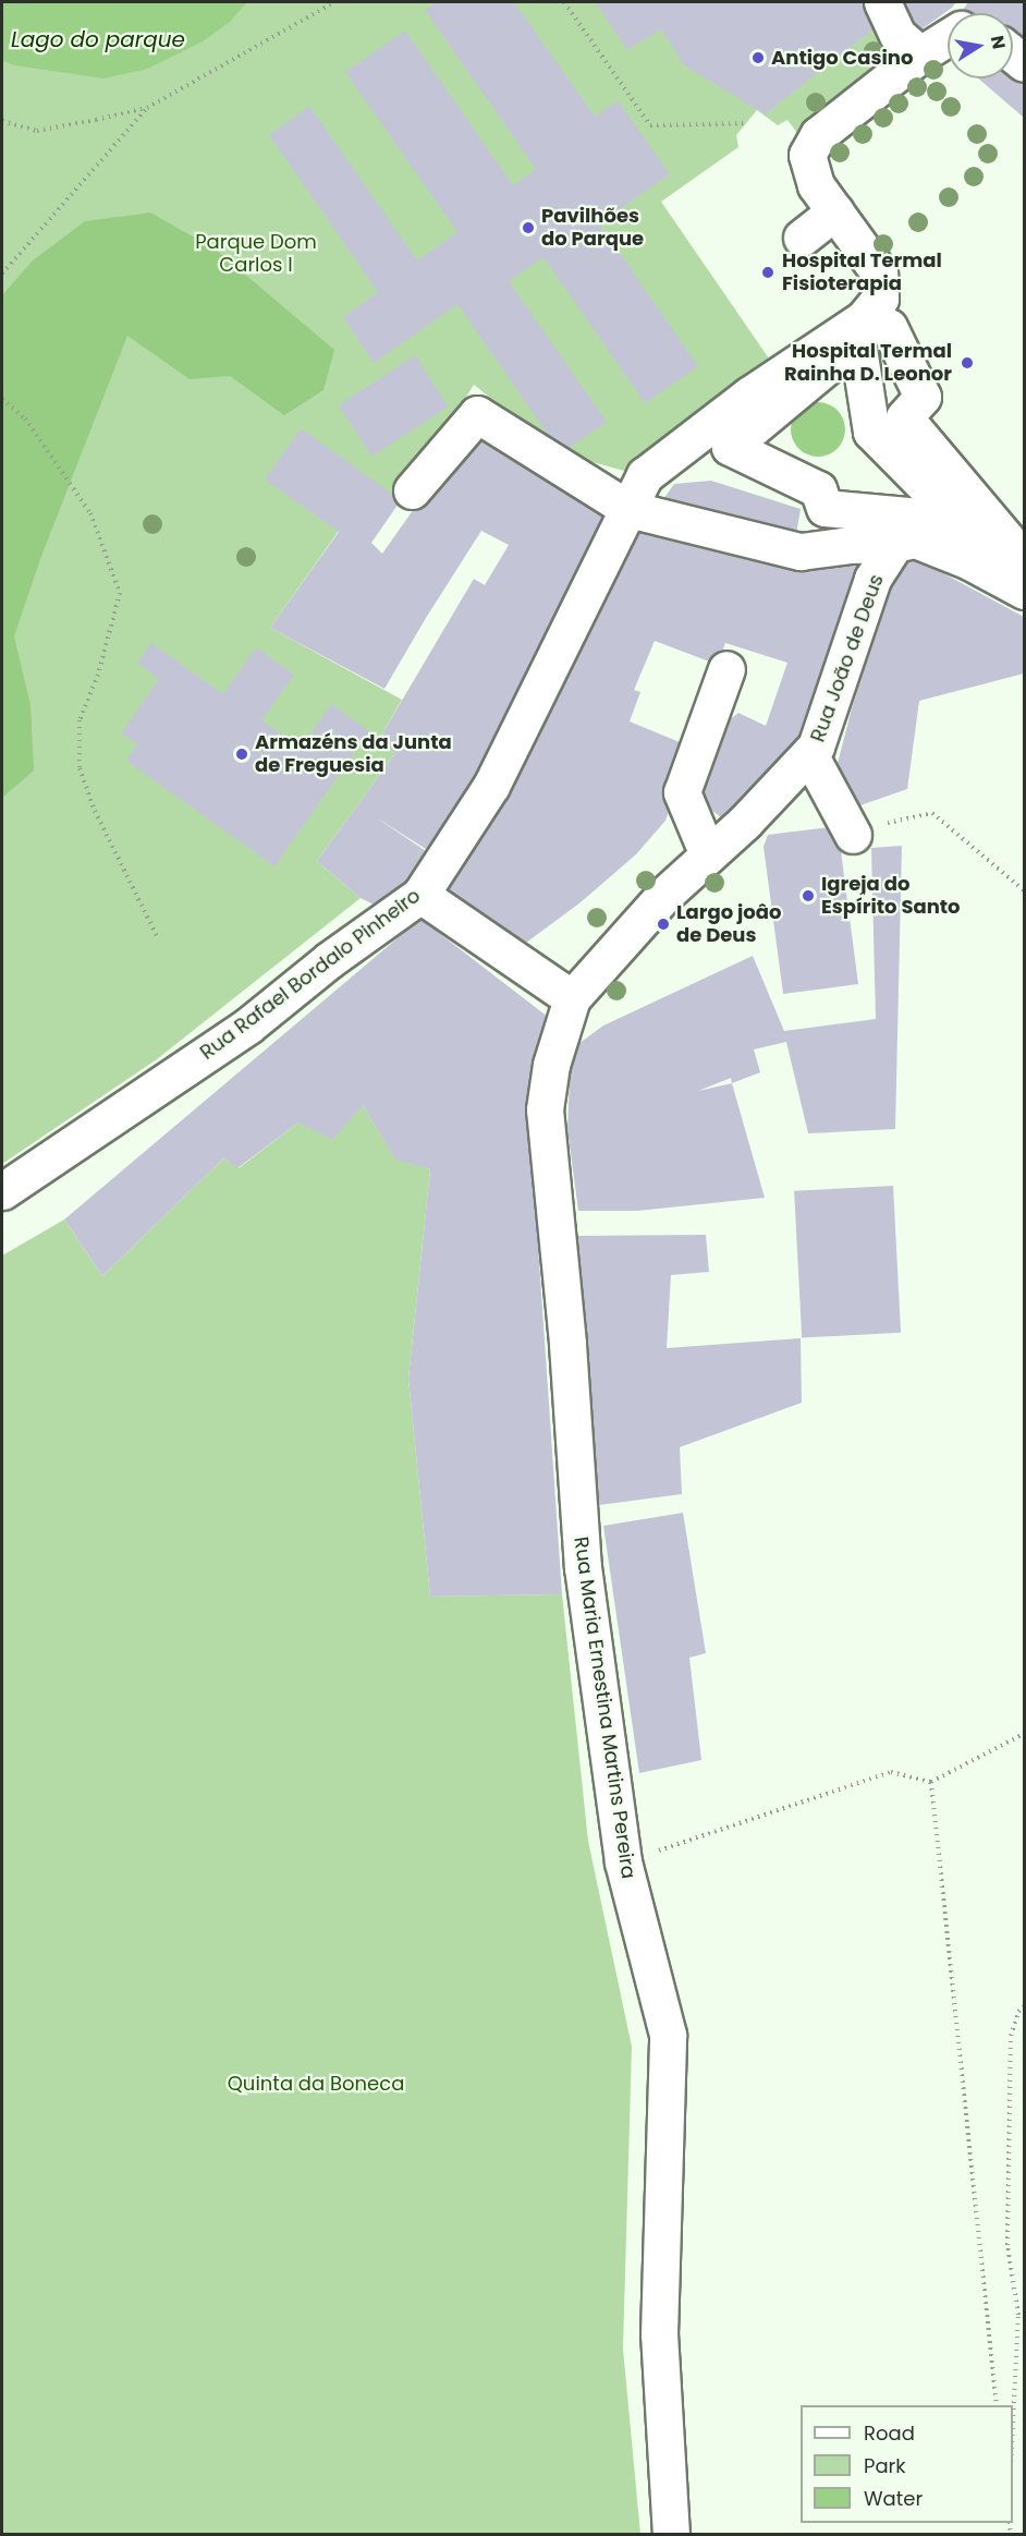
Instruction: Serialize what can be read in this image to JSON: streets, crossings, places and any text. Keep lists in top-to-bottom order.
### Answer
{
  "streets": {
    "street": ["Rua João de Deus", "Rua Rafael Bordalo Pinheiro", "Rua Maria Ernestina Martins Pereira"]
  },
  "crossings": [
    ["Rua João de Deus", "Rua Maria Ernestina Martins Pereira"]
  ],
  "water": ["Lago do parque"],
  "parks": ["Parque Dom Carlos I", "Quinta da Boneca"],
  "places": [
    "Antigo Casino",
    "Pavilhões do Parque",
    "Hospital Termal Fisioterapia",
    "Hospital Termal Rainha D. Leonor",
    "Armazéns da Junta de Freguesia",
    "Igreja do Espírito Santo",
    "Largo joâo de Deus"
  ],
  "legend": ["Road", "Park", "Water"],
  "north": "right"
}
